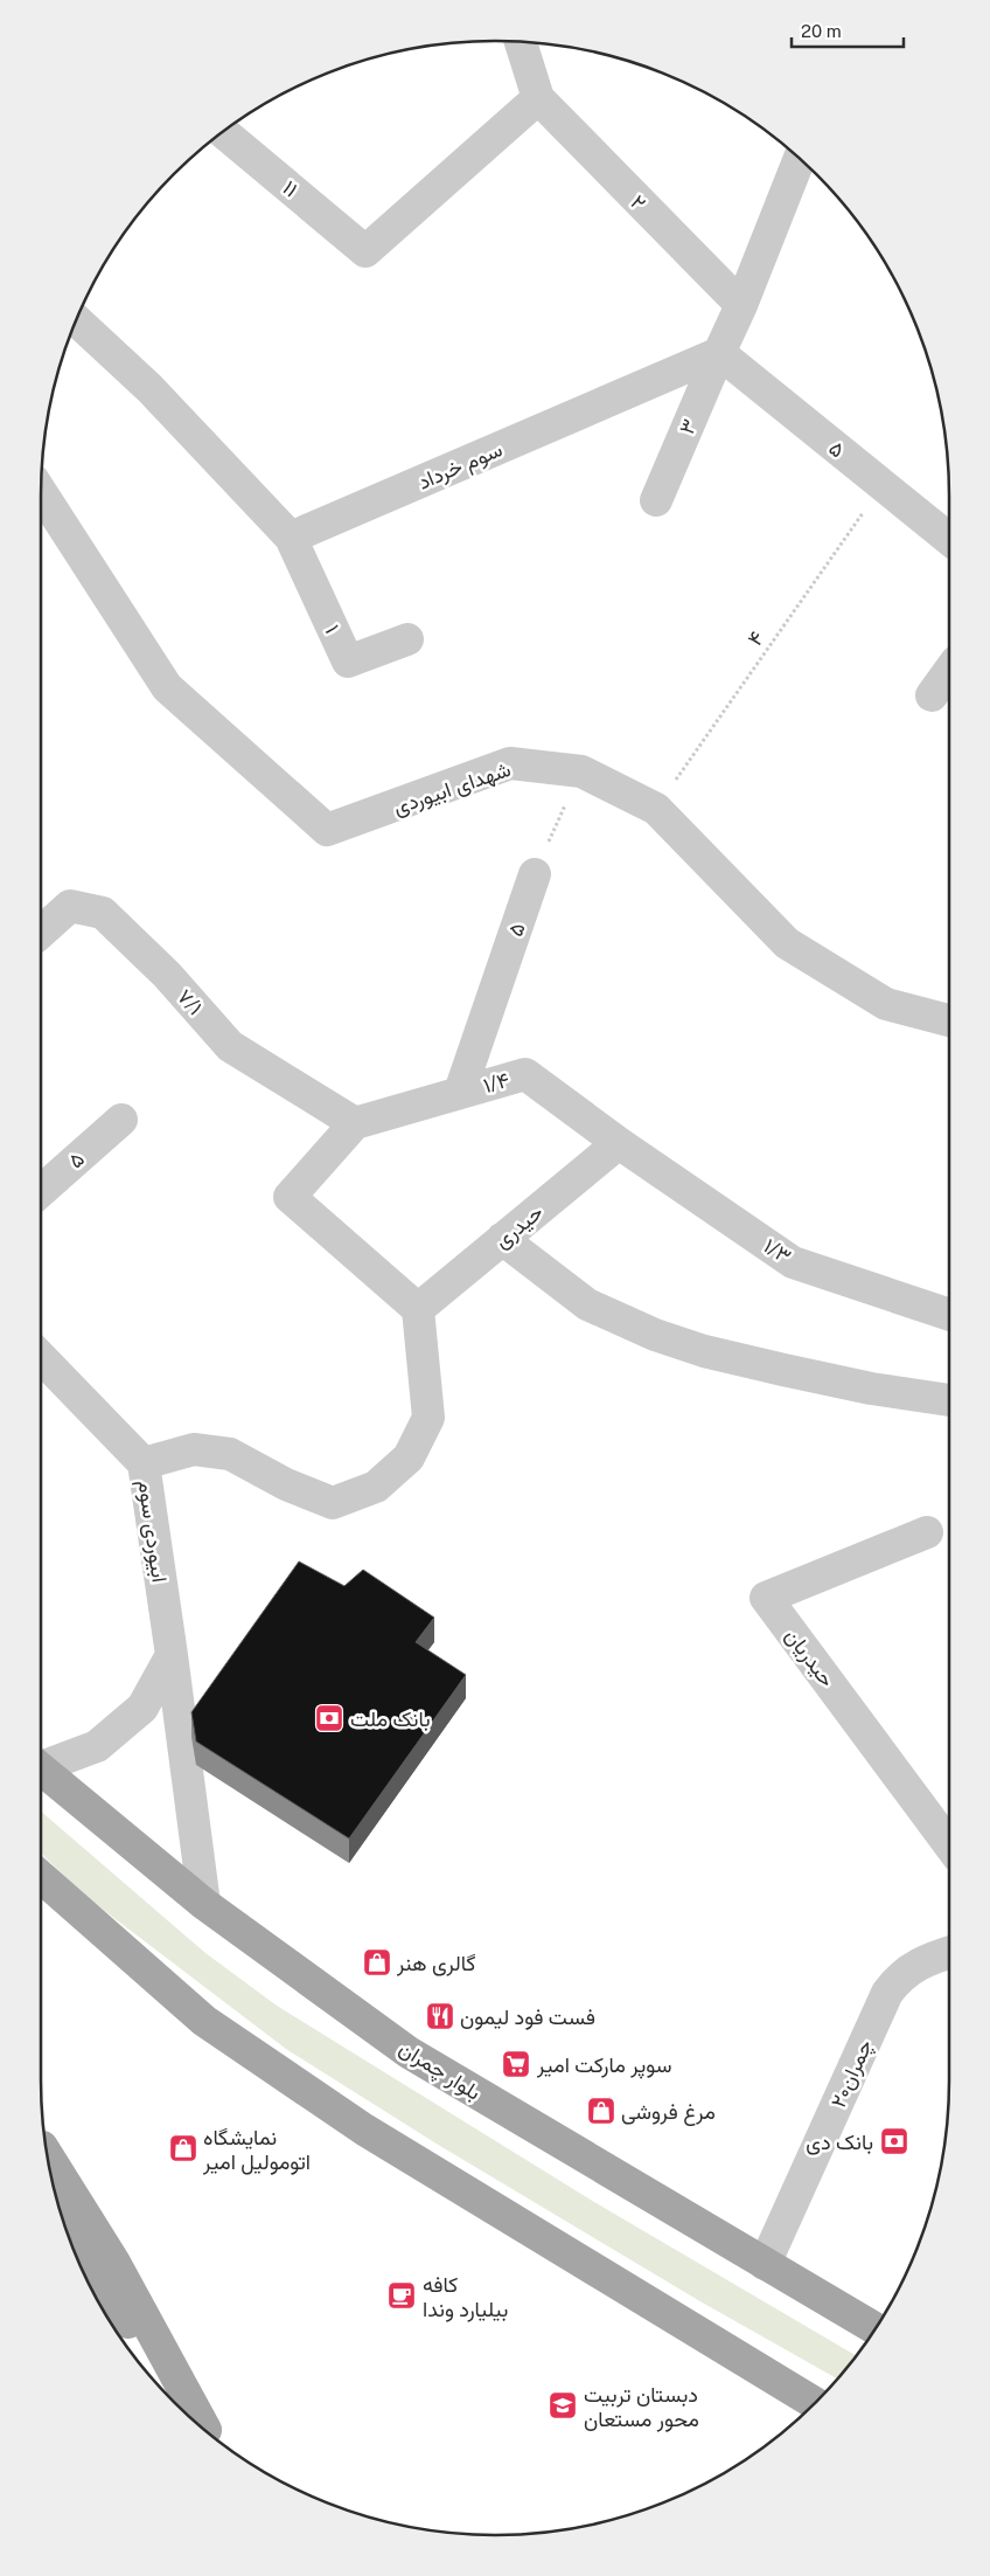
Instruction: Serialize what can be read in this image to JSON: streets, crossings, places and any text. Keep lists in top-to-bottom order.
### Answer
{
  "streets": {
    "main road": ["بلوار چمران"],
    "street": [
      "۱۱",
      "۲",
      "۳",
      "۵",
      "سوم خرداد",
      "۱",
      "شهدای ابیوردی",
      "۷/۱",
      "۱/۴",
      "حیدری",
      "۱/۳",
      "ابیوردی سوم",
      "حیدریان",
      "چمران۲۰"
    ],
    "path": ["۴"]
  },
  "crossings": [
    ["۱۱", "۲"],
    ["۳", "۵"],
    ["۳", "سوم خرداد"],
    ["۵", "سوم خرداد"],
    ["۵", "۴"],
    ["۵", "۱/۴"],
    ["سوم خرداد", "۱"],
    ["۴", "شهدای ابیوردی"],
    ["۷/۱", "۱/۴"],
    ["۱/۴", "حیدری"],
    ["۱/۴", "۱/۳"],
    ["حیدری", "۱/۳"],
    ["ابیوردی سوم", "بلوار چمران"],
    ["بلوار چمران", "چمران۲۰"]
  ],
  "places": {
    "bank": ["بانک ملت", "بانک دی"],
    "shop": ["گالری هنر", "مرغ فروشی", "نمایشگاه اتومولیل امیر"],
    "restaurant": ["فست فود لیمون"],
    "supermarket": ["سوپر مارکت امیر"],
    "cafe": ["کافه بیلیارد وندا"],
    "school or university": ["دبستان تربیت محور مستعان"]
  },
  "scale_bar": "20 m"
}
